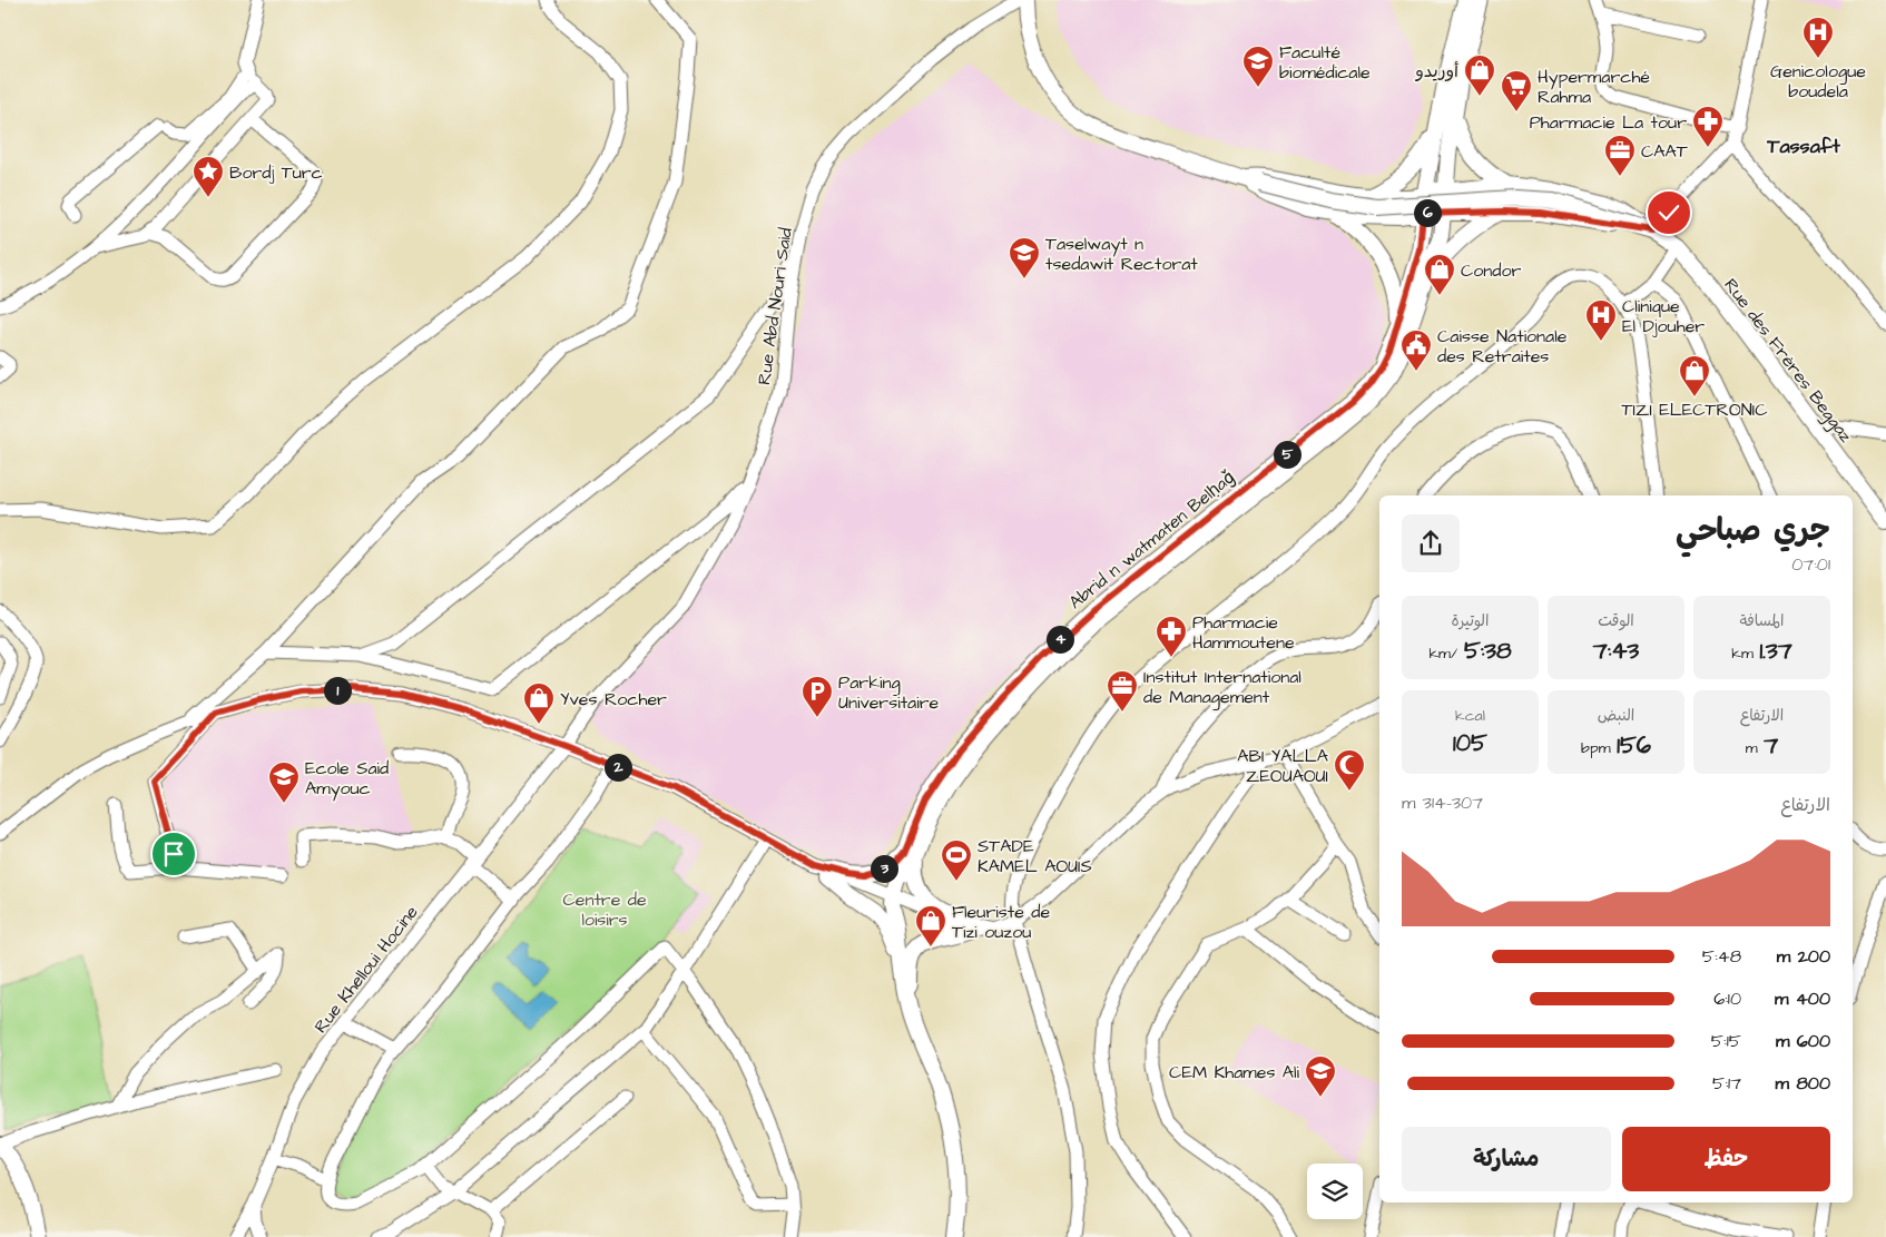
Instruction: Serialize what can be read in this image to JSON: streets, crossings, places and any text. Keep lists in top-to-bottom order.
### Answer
{
  "streets": {
    "main road": ["Rue des Frères Beggaz", "Abrid n watmaten Belḥaǧ"],
    "street": ["Rue Abd Nouri Said", "Rue Khelloui Hocine"]
  },
  "crossings": [
    ["Rue Abd Nouri Said", "Rue Khelloui Hocine"]
  ],
  "districts": ["Tassaft"],
  "parks": ["Centre de loisirs"],
  "places": {
    "hospital": ["Genicologue boudela", "Clinique El Djouher"],
    "school or university": [
      "Faculté biomédicale",
      "Taselwayt n tsedawit Rectorat",
      "Ecole Said Amyouc",
      "CEM Khames Ali"
    ],
    "shop": [
      "أوريدو",
      "Condor",
      "TIZI ELECTRONIC",
      "Yves Rocher",
      "Fleuriste de Tizi ouzou"
    ],
    "supermarket": ["Hypermarché Rahma"],
    "pharmacy": ["Pharmacie La tour", "Pharmacie Hammoutene"],
    "office": ["CAAT", "Institut International de Management"],
    "place": ["Bordj Turc"],
    "public building": ["Caisse Nationale des Retraites"],
    "parking": ["Parking Universitaire"],
    "mosque": ["ABI YALLA ZEOUAOUI"],
    "sports": ["STADE KAMEL AOUIS"]
  },
  "page": {
    "pins": [
      "6",
      "5",
      "4",
      "1",
      "2",
      "3"
    ],
    "heading": ["جري صباحي", "07:01"],
    "stats": [
      ["المسافة", "1.37 km"],
      ["الوقت", "7:43"],
      ["الوتيرة", "5:38 /km"],
      ["الارتفاع", "7 m"],
      ["النبض", "156 bpm"],
      ["kcal", "105"]
    ],
    "chart": ["الارتفاع", "307–314 m"],
    "list": [
      {
        "name": "200 m",
        "note": "5:48"
      },
      {
        "name": "400 m",
        "note": "6:10"
      },
      {
        "name": "600 m",
        "note": "5:15"
      },
      {
        "name": "800 m",
        "note": "5:17"
      }
    ],
    "buttons": ["حفظ", "مشاركة"]
  }
}
